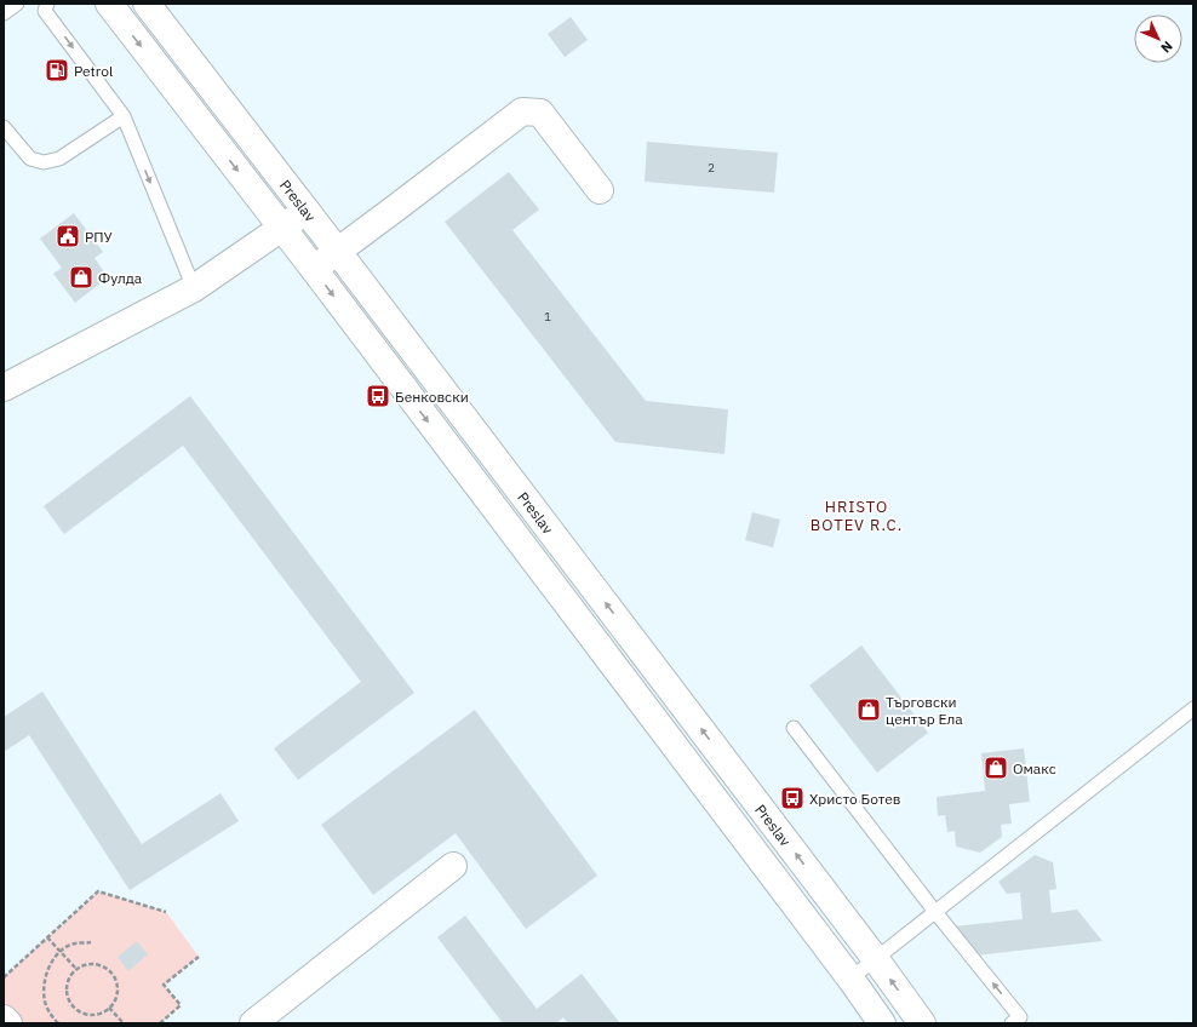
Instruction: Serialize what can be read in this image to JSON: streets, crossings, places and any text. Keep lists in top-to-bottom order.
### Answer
{
  "streets": {
    "main road": ["Preslav"]
  },
  "districts": ["HRISTO BOTEV R.C."],
  "places": {
    "fuel station": ["Petrol"],
    "public building": ["РПУ"],
    "shop": ["Фулда", "Търговски център Ела", "Омакс"],
    "bus stop": ["Бенковски", "Христо Ботев"]
  },
  "house_numbers": ["2", "1"],
  "north": "bottom right"
}
